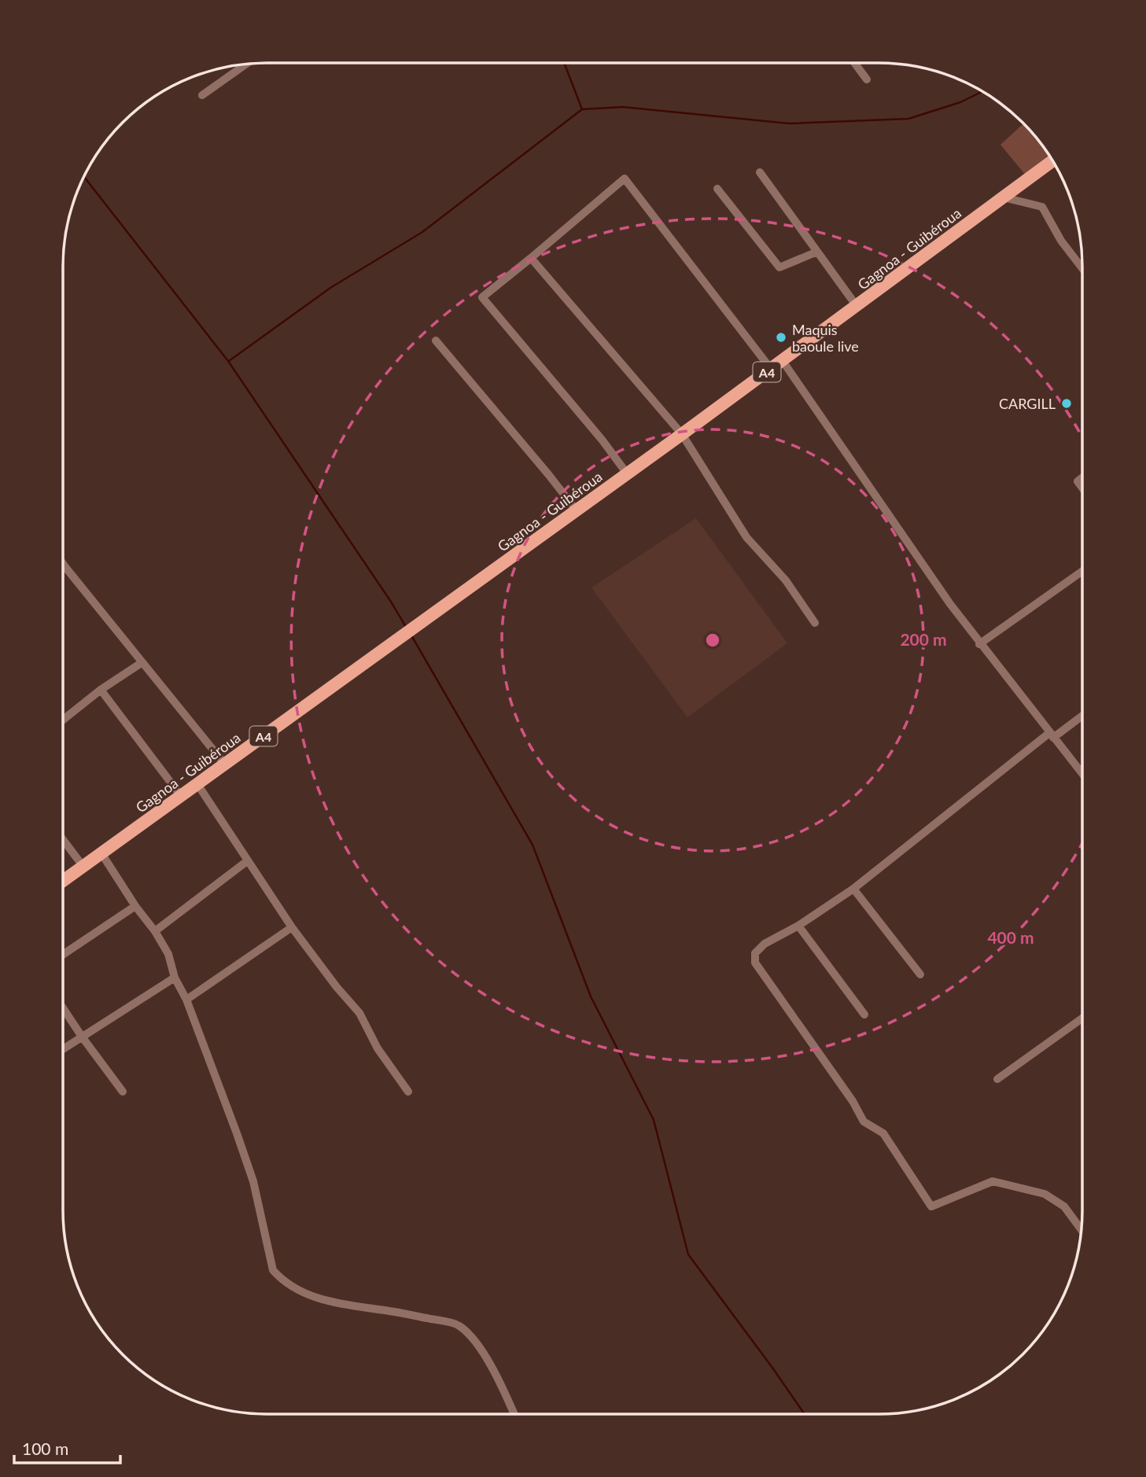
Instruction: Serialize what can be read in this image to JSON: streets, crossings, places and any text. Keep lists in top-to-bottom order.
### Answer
{
  "streets": {
    "main road": ["Gagnoa - Guibéroua", "A4"]
  },
  "places": ["Maquis baoule live", "CARGILL"],
  "scale_bar": "100 m",
  "rings": ["200 m", "400 m"]
}
